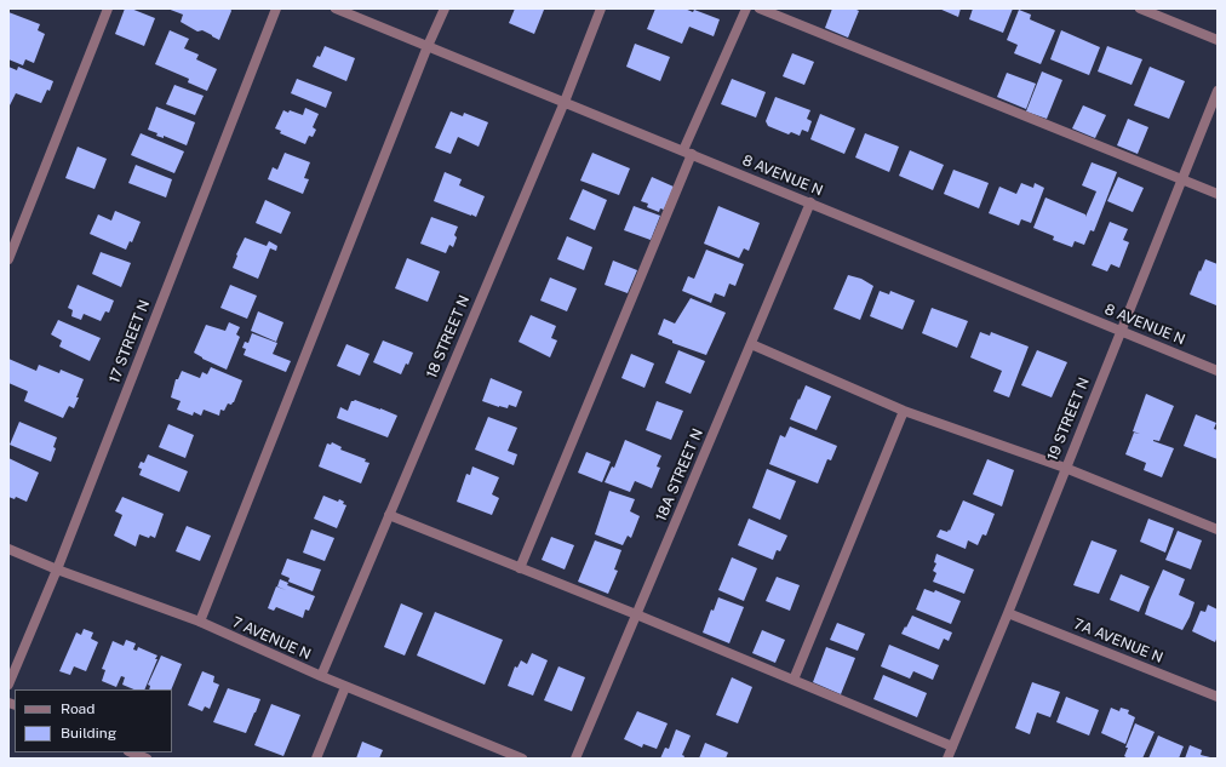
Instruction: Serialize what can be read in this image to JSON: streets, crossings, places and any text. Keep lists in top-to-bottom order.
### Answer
{
  "streets": {
    "street": [
      "8 AVENUE N",
      "18 STREET N",
      "17 STREET N",
      "19 STREET N",
      "18A STREET N",
      "7 AVENUE N",
      "7A AVENUE N"
    ]
  },
  "crossings": [
    ["8 AVENUE N", "18 STREET N"],
    ["8 AVENUE N", "19 STREET N"],
    ["8 AVENUE N", "18A STREET N"],
    ["18 STREET N", "7 AVENUE N"],
    ["17 STREET N", "7 AVENUE N"],
    ["19 STREET N", "7A AVENUE N"]
  ],
  "legend": ["Road", "Building"]
}
